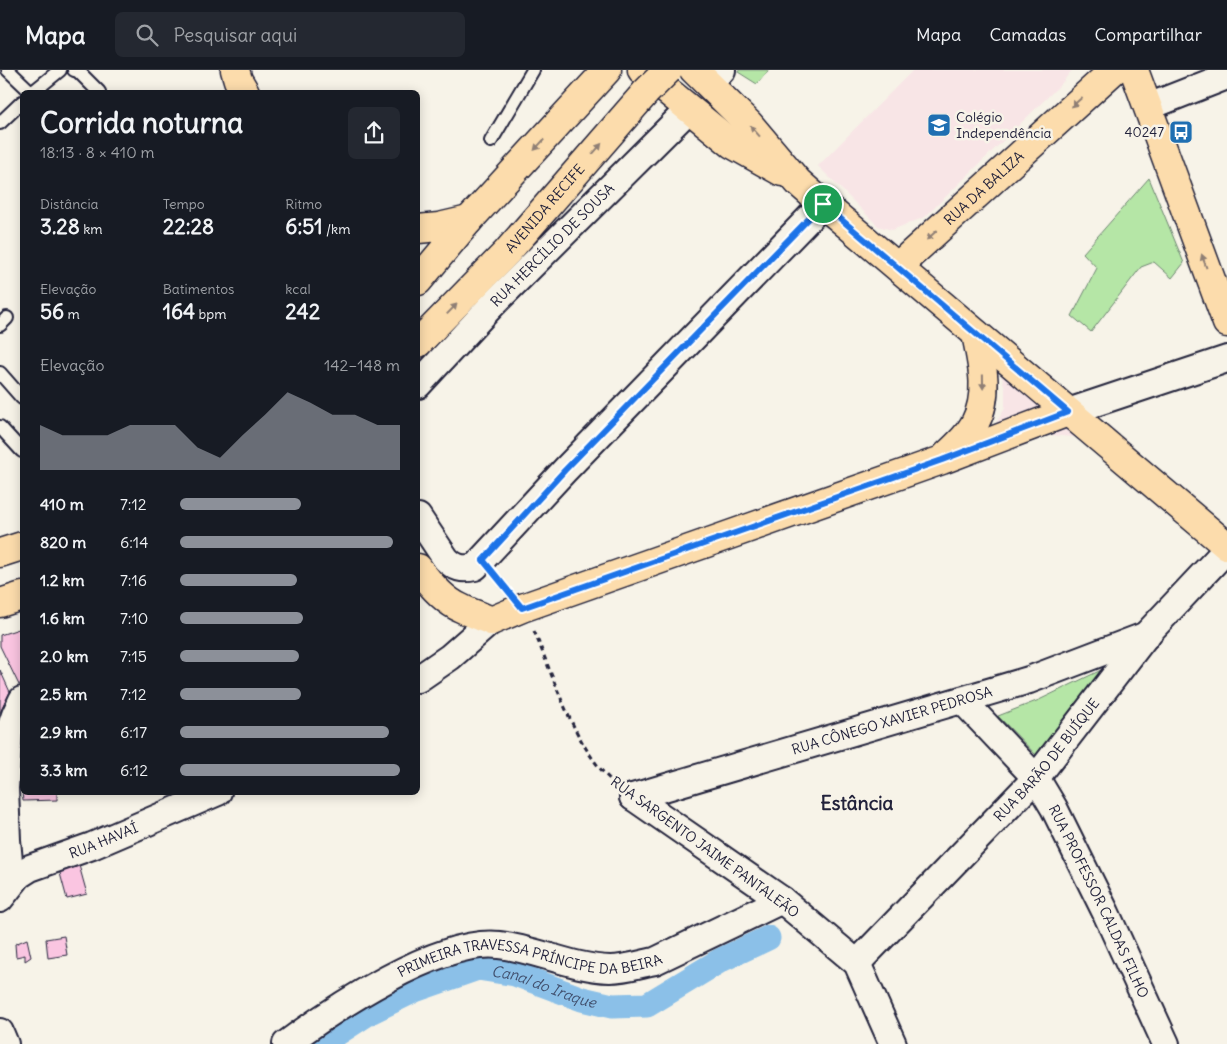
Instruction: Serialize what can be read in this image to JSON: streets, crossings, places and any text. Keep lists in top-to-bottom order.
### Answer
{
  "streets": {
    "main road": ["RUA DA BALIZA", "AVENIDA RECIFE"],
    "street": [
      "RUA HERCÍLIO DE SOUSA",
      "RUA CÔNEGO XAVIER PEDROSA",
      "RUA BARÃO DE BUÍQUE",
      "RUA HAVAÍ",
      "RUA SARGENTO JAIME PANTALEÃO",
      "RUA PROFESSOR CALDAS FILHO",
      "PRIMEIRA TRAVESSA PRÍNCIPE DA BEIRA"
    ]
  },
  "crossings": [
    ["RUA CÔNEGO XAVIER PEDROSA", "RUA BARÃO DE BUÍQUE"],
    ["RUA CÔNEGO XAVIER PEDROSA", "RUA SARGENTO JAIME PANTALEÃO"],
    ["RUA CÔNEGO XAVIER PEDROSA", "RUA PROFESSOR CALDAS FILHO"],
    ["RUA BARÃO DE BUÍQUE", "RUA SARGENTO JAIME PANTALEÃO"],
    ["RUA BARÃO DE BUÍQUE", "RUA PROFESSOR CALDAS FILHO"],
    ["RUA SARGENTO JAIME PANTALEÃO", "PRIMEIRA TRAVESSA PRÍNCIPE DA BEIRA"]
  ],
  "one_way": ["RUA DA BALIZA"],
  "districts": ["Estância"],
  "water": ["Canal do Iraque"],
  "places": {
    "school or university": ["Colégio Independência"],
    "bus stop": ["40247"]
  },
  "page": {
    "header": "Mapa",
    "search": "Pesquisar aqui",
    "nav": ["Mapa", "Camadas", "Compartilhar"],
    "heading": ["Corrida noturna", "18:13 · 8 × 410 m"],
    "stats": [
      ["Distância", "3.28 km"],
      ["Tempo", "22:28"],
      ["Ritmo", "6:51 /km"],
      ["Elevação", "56 m"],
      ["Batimentos", "164 bpm"],
      ["kcal", "242"]
    ],
    "chart": ["Elevação", "142–148 m"],
    "list": [
      {
        "name": "410 m",
        "note": "7:12"
      },
      {
        "name": "820 m",
        "note": "6:14"
      },
      {
        "name": "1.2 km",
        "note": "7:16"
      },
      {
        "name": "1.6 km",
        "note": "7:10"
      },
      {
        "name": "2.0 km",
        "note": "7:15"
      },
      {
        "name": "2.5 km",
        "note": "7:12"
      },
      {
        "name": "2.9 km",
        "note": "6:17"
      },
      {
        "name": "3.3 km",
        "note": "6:12"
      }
    ]
  }
}
